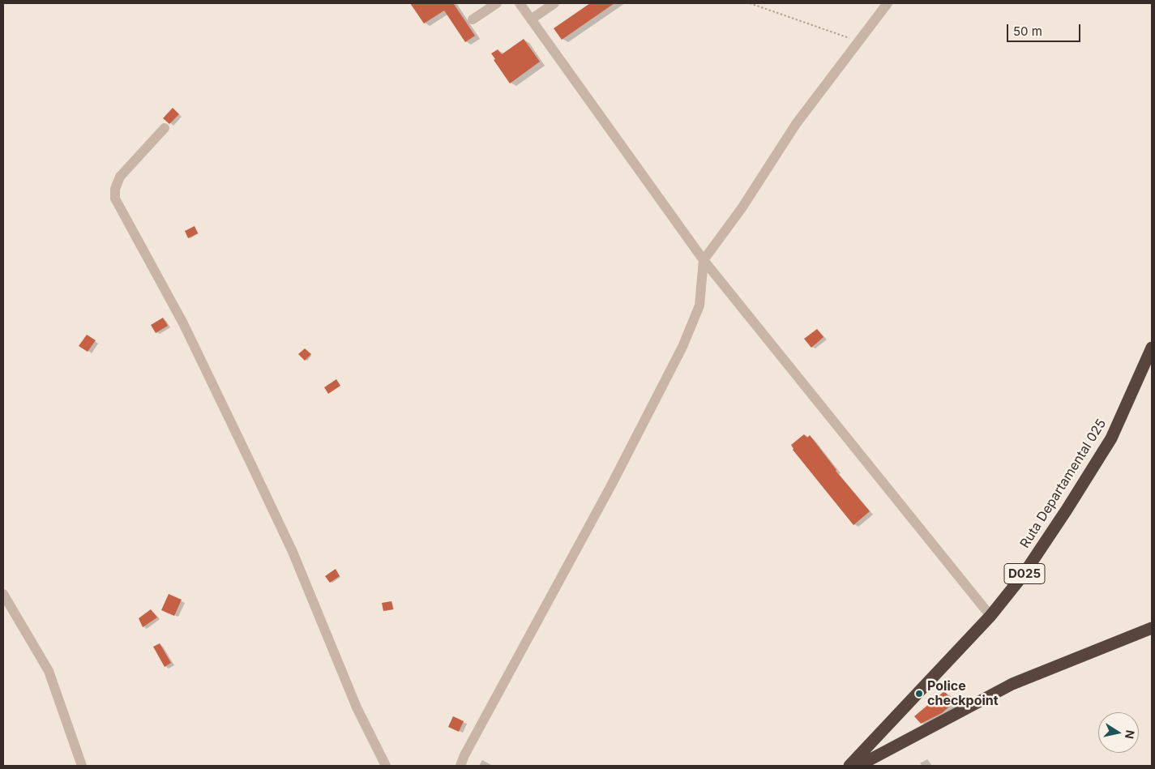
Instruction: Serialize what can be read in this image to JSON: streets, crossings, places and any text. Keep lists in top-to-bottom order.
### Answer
{
  "streets": {
    "highway": ["Ruta Departamental 025", "D025"]
  },
  "places": ["Police checkpoint"],
  "scale_bar": "50 m",
  "north": "right"
}
